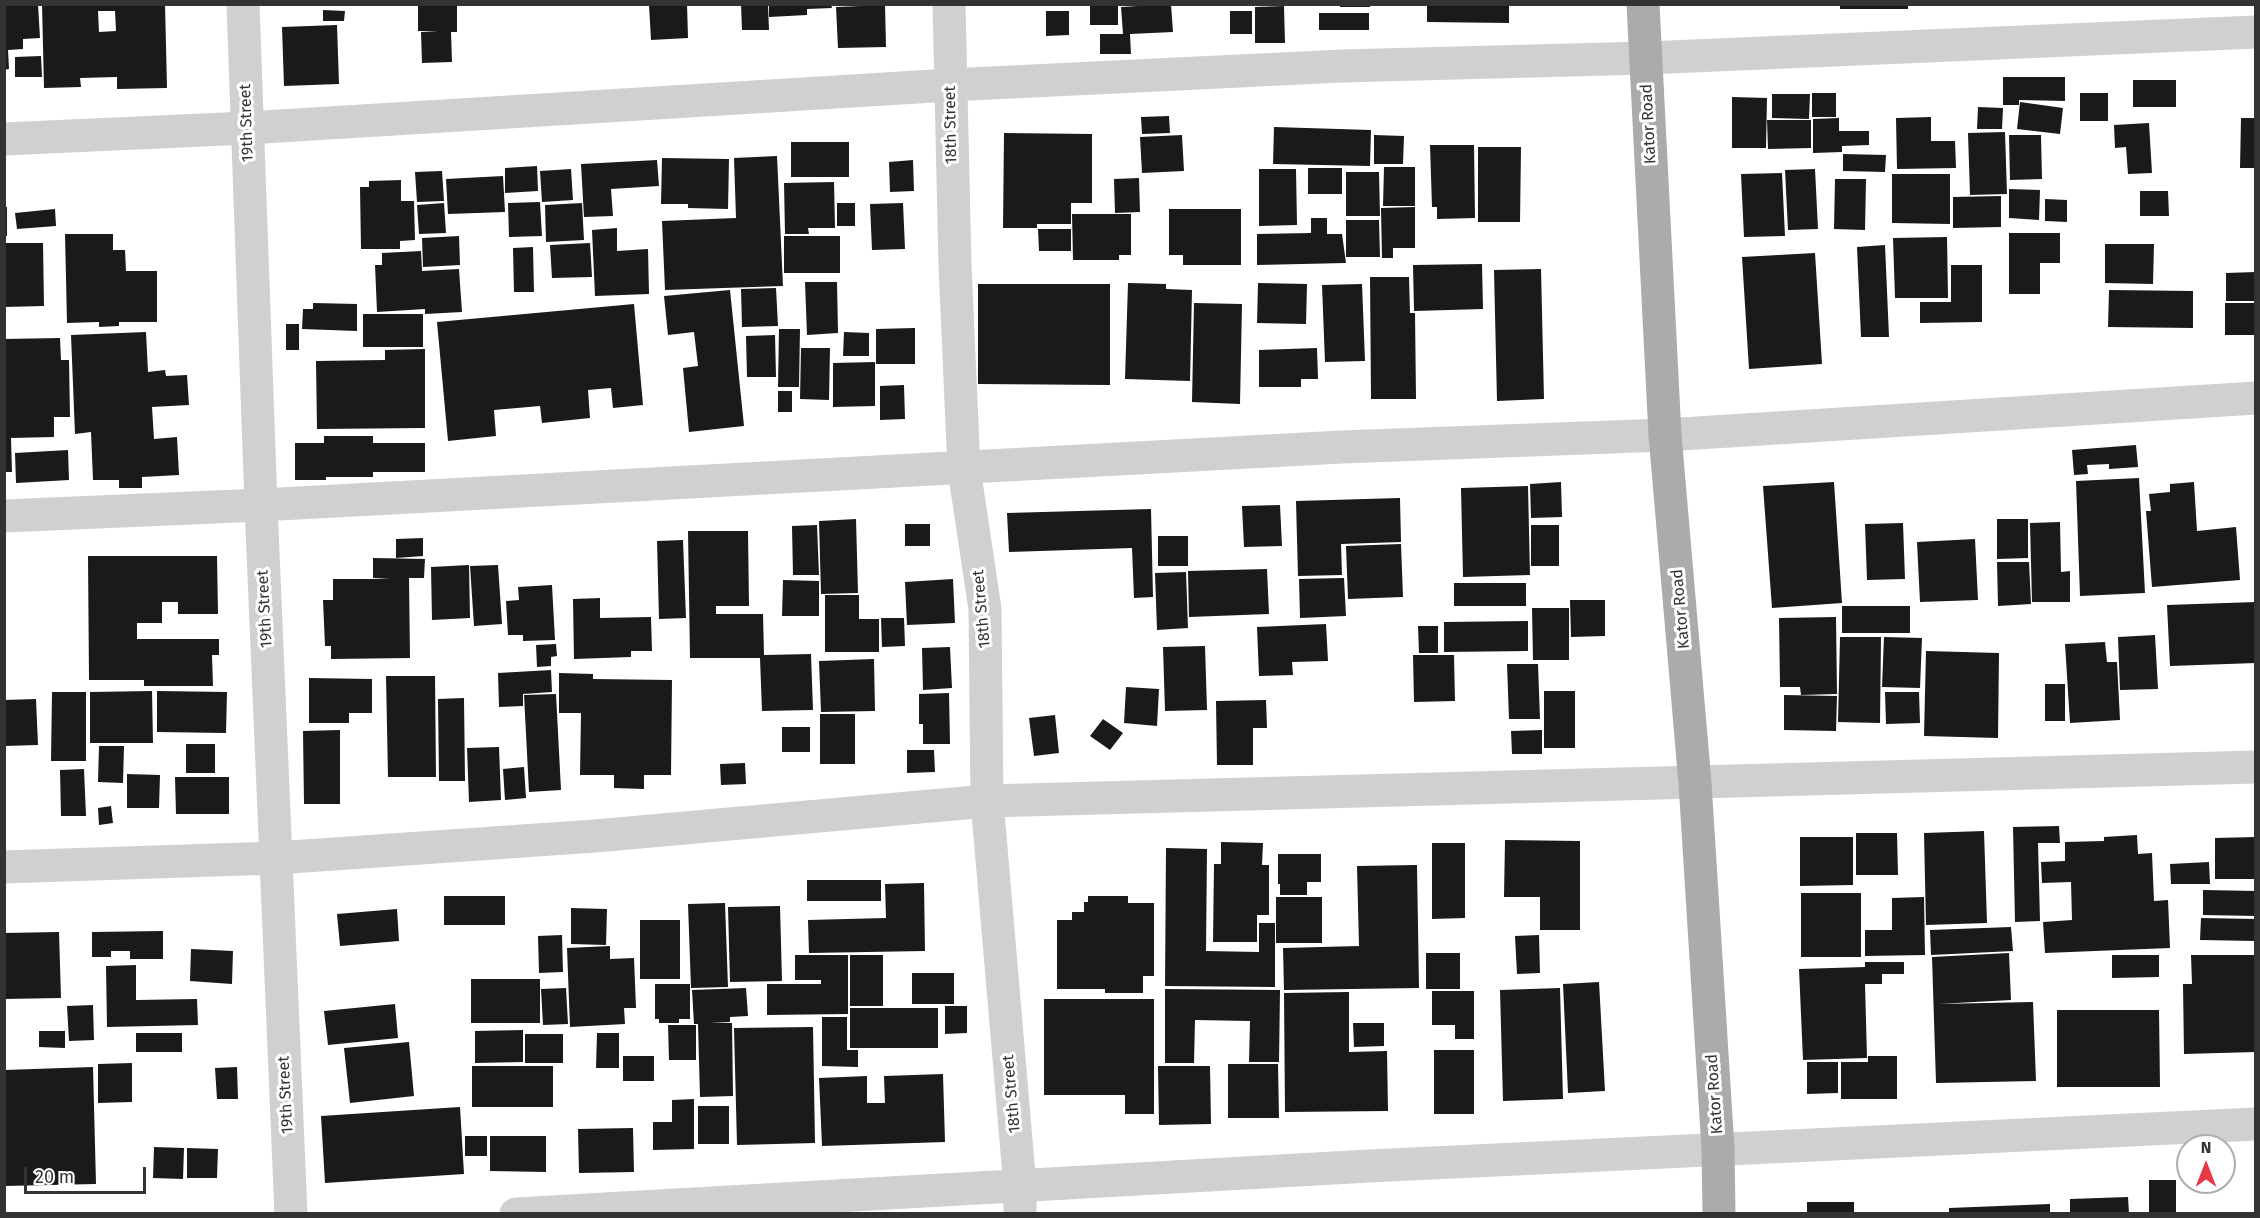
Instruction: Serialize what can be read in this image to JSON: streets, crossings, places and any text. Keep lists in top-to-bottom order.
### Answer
{
  "streets": {
    "main road": ["Kator Road"],
    "street": ["19th Street", "18th Street"]
  },
  "scale_bar": "20 m",
  "north": "top"
}
